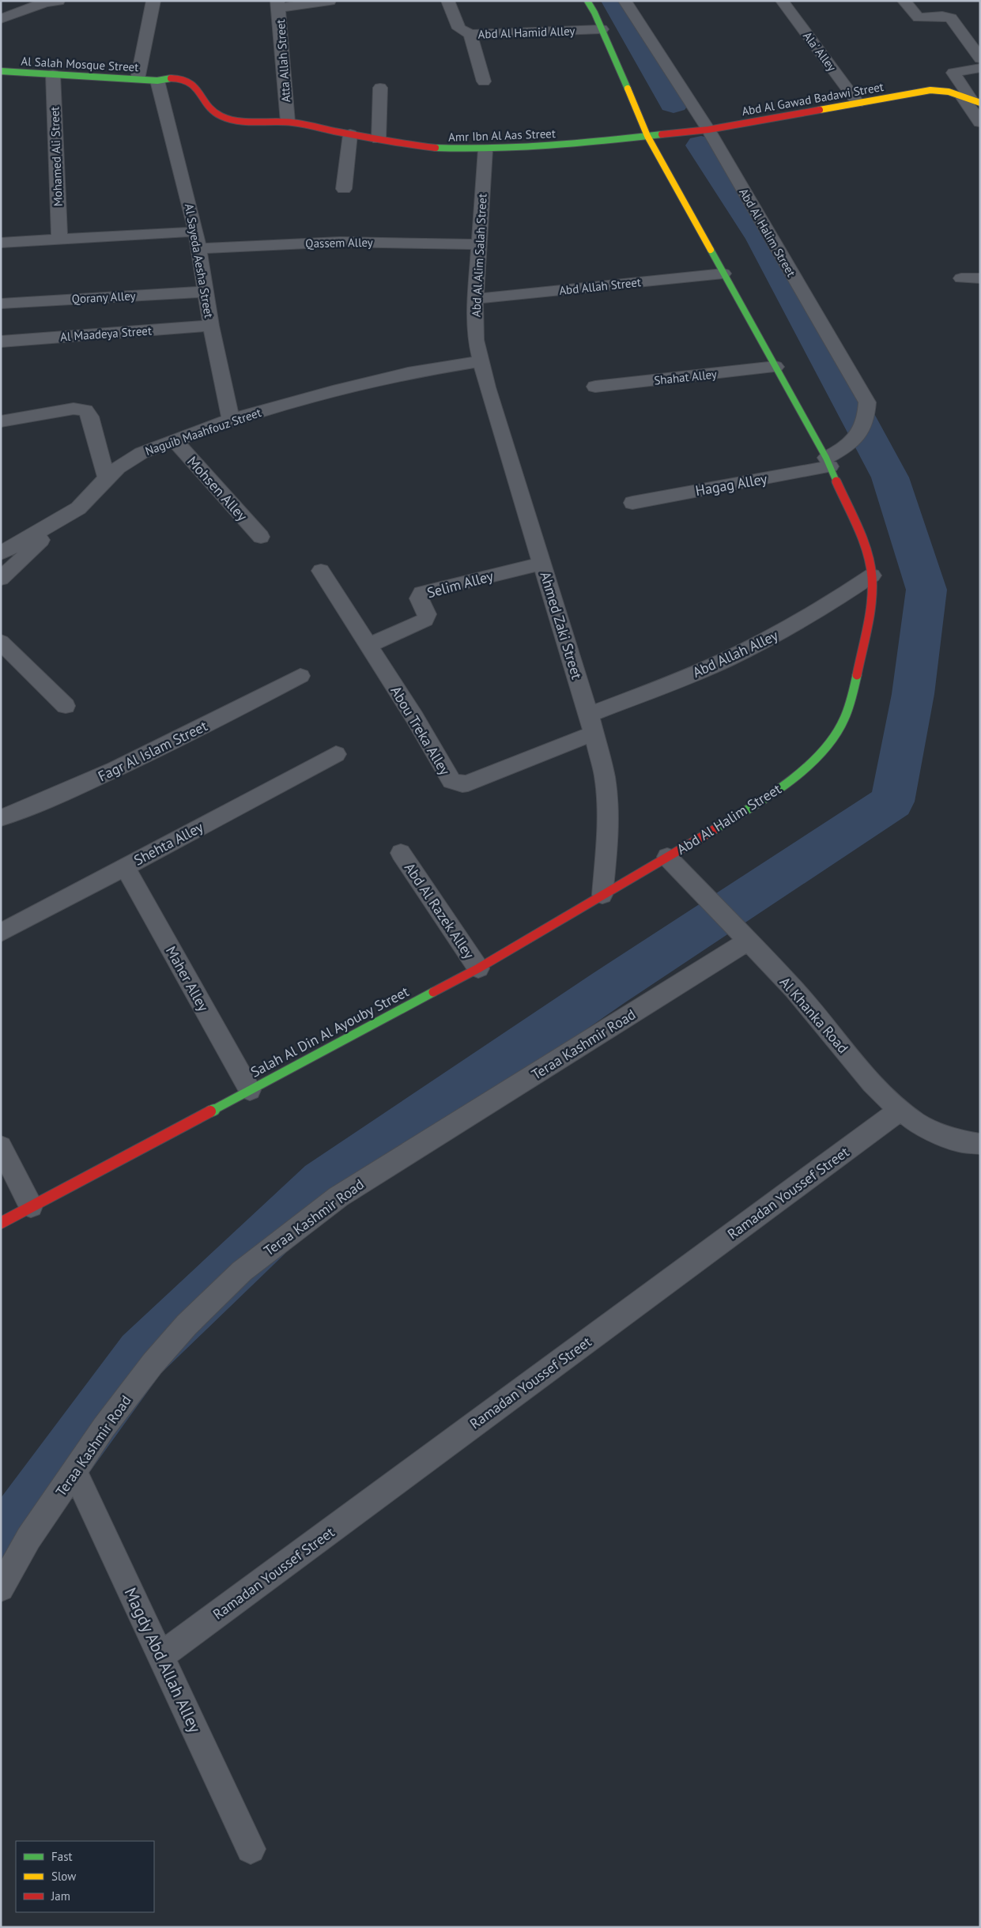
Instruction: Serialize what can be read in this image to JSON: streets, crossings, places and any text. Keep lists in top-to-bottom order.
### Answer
{
  "streets": {
    "street": [
      "Abd Al Hamid Alley",
      "Ala' Alley",
      "Atta Allah Street",
      "Al Salah Mosque Street",
      "Abd Al Gawad Badawi Street",
      "Amr Ibn Al Aas Street",
      "Mohamed Ali Street",
      "Abd Al Halim Street",
      "Qassem Alley",
      "Abd Al Alim Salah Street",
      "Al Sayeda Aesha Street",
      "Abd Allah Street",
      "Qorany Alley",
      "Al Maadeya Street",
      "Shahat Alley",
      "Naguib Maahfouz Street",
      "Hagag Alley",
      "Mohsen Alley",
      "Selim Alley",
      "Ahmed Zaki Street",
      "Abd Allah Alley",
      "Abou Treka Alley",
      "Fagr Al Islam Street",
      "Shehta Alley",
      "Abd Al Razek Alley",
      "Maher Alley",
      "Al Khanka Road",
      "Salah Al Din Al Ayouby Street",
      "Teraa Kashmir Road",
      "Ramadan Youssef Street",
      "Magdy Abd Allah Alley"
    ]
  },
  "crossings": [
    ["Abd Al Hamid Alley", "Abd Al Halim Street"],
    ["Ala' Alley", "Abd Al Gawad Badawi Street"],
    ["Atta Allah Street", "Al Salah Mosque Street"],
    ["Atta Allah Street", "Amr Ibn Al Aas Street"],
    ["Al Salah Mosque Street", "Amr Ibn Al Aas Street"],
    ["Al Salah Mosque Street", "Mohamed Ali Street"],
    ["Al Salah Mosque Street", "Al Sayeda Aesha Street"],
    ["Abd Al Gawad Badawi Street", "Amr Ibn Al Aas Street"],
    ["Abd Al Gawad Badawi Street", "Abd Al Halim Street"],
    ["Amr Ibn Al Aas Street", "Abd Al Halim Street"],
    ["Amr Ibn Al Aas Street", "Abd Al Alim Salah Street"],
    ["Abd Al Halim Street", "Abd Allah Street"],
    ["Abd Al Halim Street", "Shahat Alley"],
    ["Abd Al Halim Street", "Hagag Alley"],
    ["Abd Al Halim Street", "Abd Allah Alley"],
    ["Abd Al Halim Street", "Al Khanka Road"],
    ["Abd Al Halim Street", "Salah Al Din Al Ayouby Street"],
    ["Qassem Alley", "Abd Al Alim Salah Street"],
    ["Qassem Alley", "Al Sayeda Aesha Street"],
    ["Abd Al Alim Salah Street", "Abd Allah Street"],
    ["Abd Al Alim Salah Street", "Naguib Maahfouz Street"],
    ["Abd Al Alim Salah Street", "Ahmed Zaki Street"],
    ["Al Sayeda Aesha Street", "Qorany Alley"],
    ["Al Sayeda Aesha Street", "Al Maadeya Street"],
    ["Al Sayeda Aesha Street", "Naguib Maahfouz Street"],
    ["Naguib Maahfouz Street", "Mohsen Alley"],
    ["Naguib Maahfouz Street", "Ahmed Zaki Street"],
    ["Selim Alley", "Ahmed Zaki Street"],
    ["Selim Alley", "Abou Treka Alley"],
    ["Ahmed Zaki Street", "Abd Allah Alley"],
    ["Ahmed Zaki Street", "Abou Treka Alley"],
    ["Ahmed Zaki Street", "Salah Al Din Al Ayouby Street"],
    ["Shehta Alley", "Maher Alley"],
    ["Abd Al Razek Alley", "Salah Al Din Al Ayouby Street"],
    ["Maher Alley", "Salah Al Din Al Ayouby Street"],
    ["Al Khanka Road", "Salah Al Din Al Ayouby Street"],
    ["Al Khanka Road", "Teraa Kashmir Road"],
    ["Al Khanka Road", "Ramadan Youssef Street"],
    ["Teraa Kashmir Road", "Magdy Abd Allah Alley"],
    ["Ramadan Youssef Street", "Magdy Abd Allah Alley"]
  ],
  "legend": ["Fast", "Slow", "Jam"]
}
